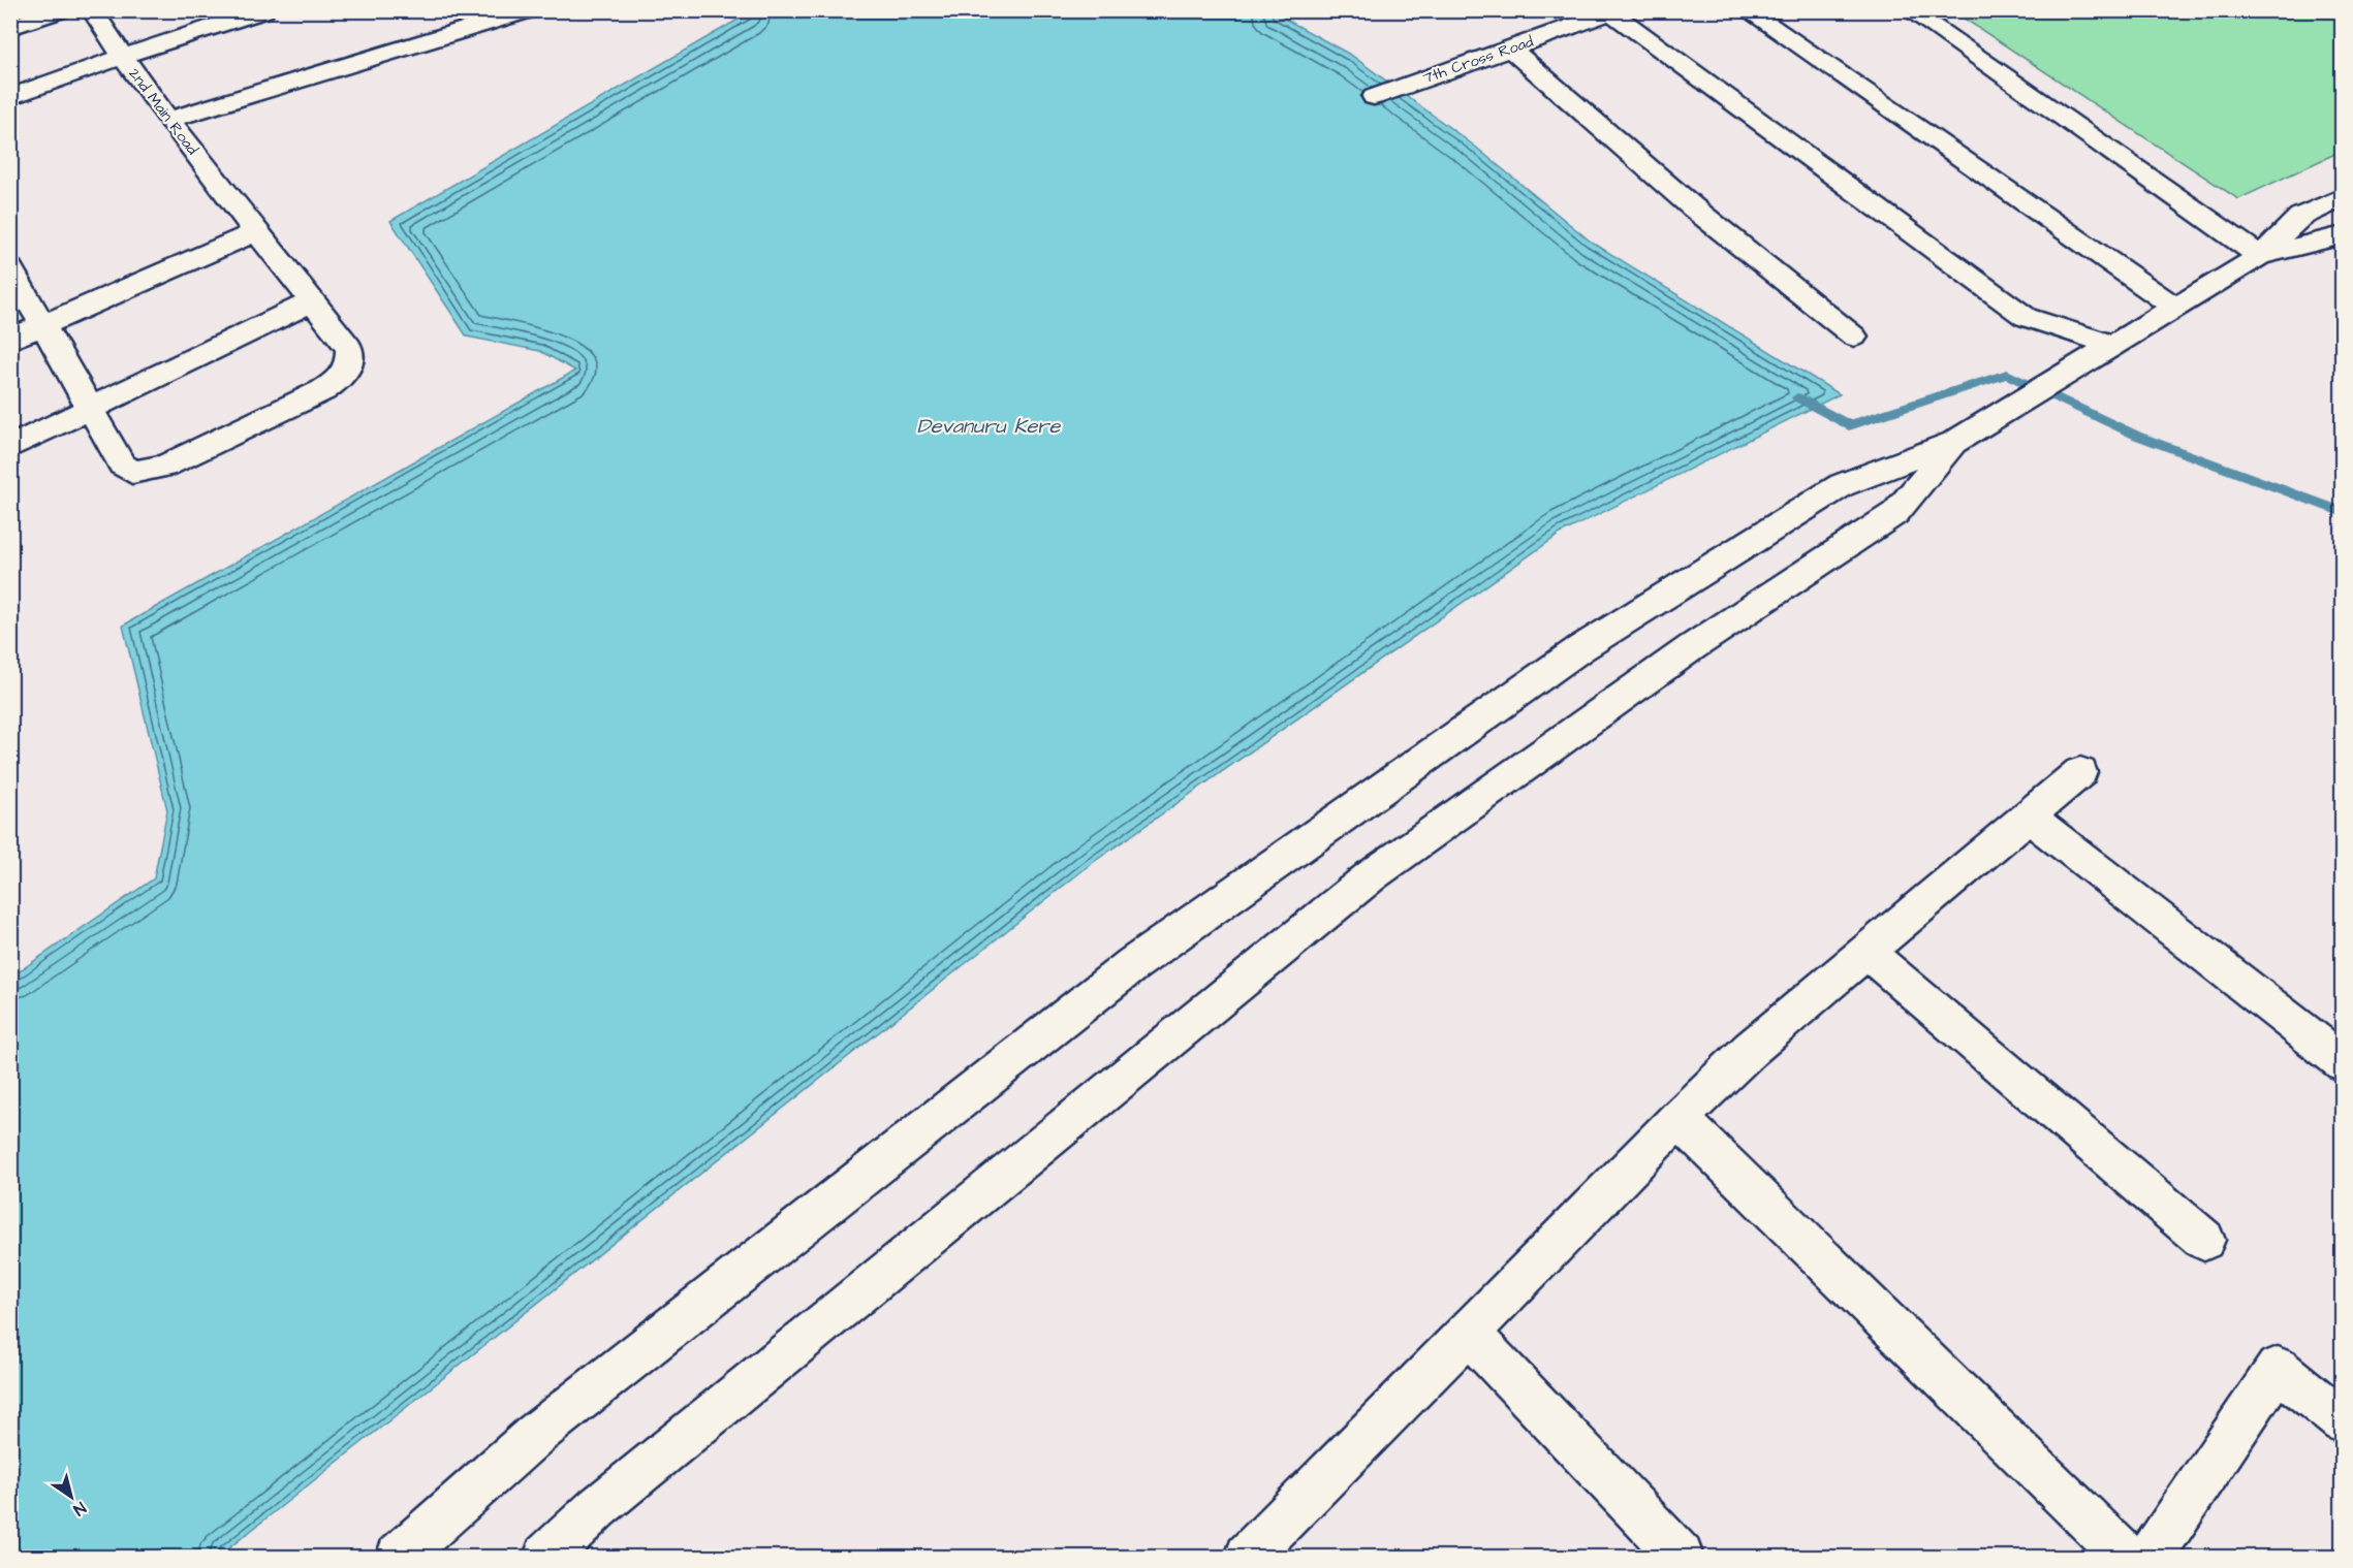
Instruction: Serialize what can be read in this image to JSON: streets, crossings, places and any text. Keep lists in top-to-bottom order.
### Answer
{
  "streets": {
    "street": ["7th Cross Road", "2nd Main Road"]
  },
  "water": ["Devanuru Kere"],
  "north": "bottom right"
}
